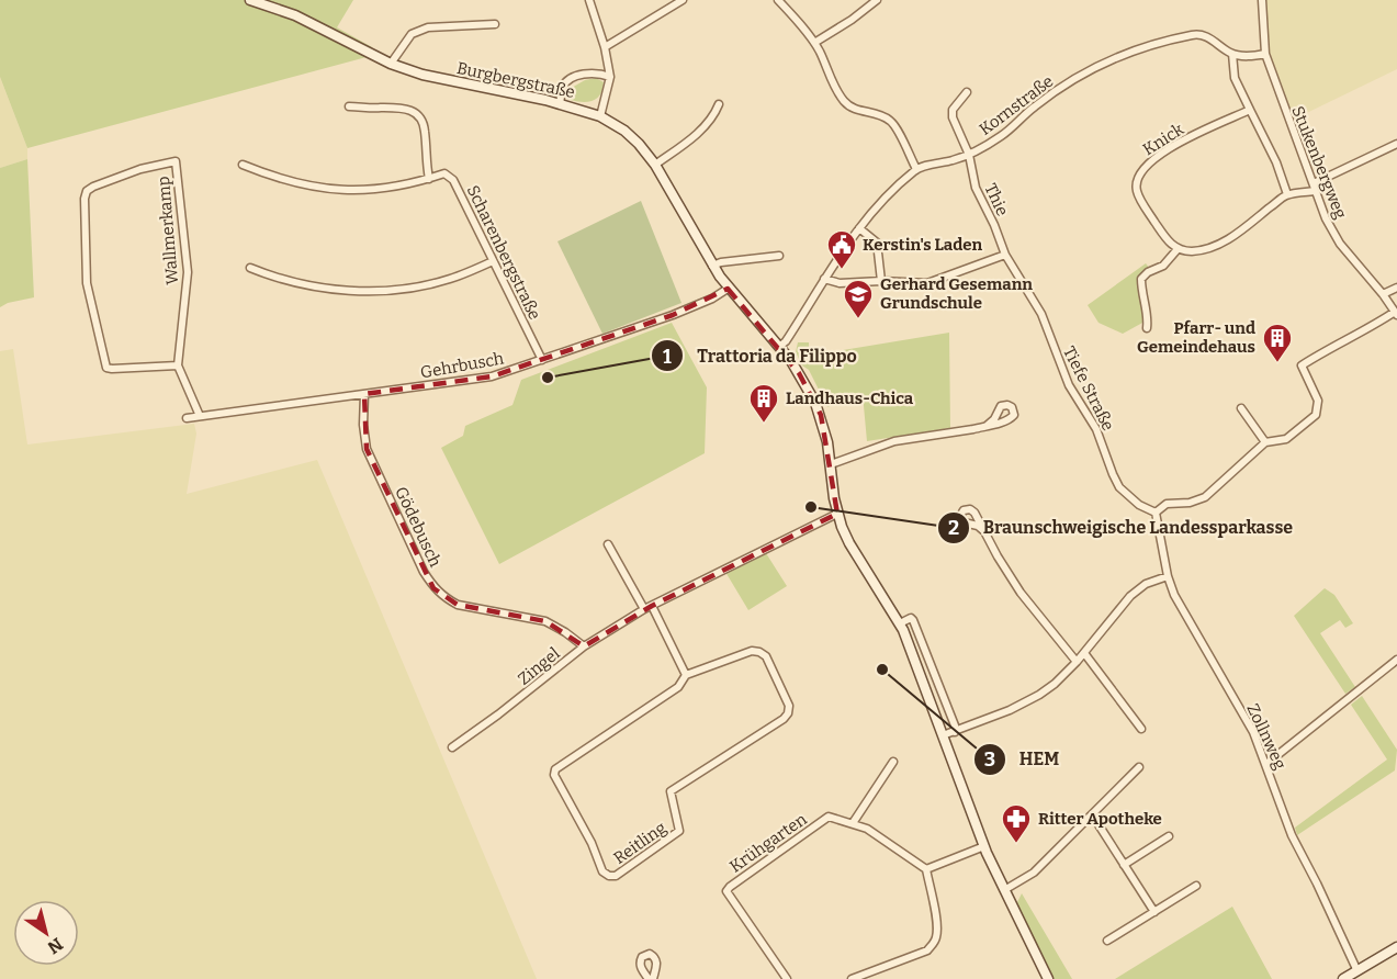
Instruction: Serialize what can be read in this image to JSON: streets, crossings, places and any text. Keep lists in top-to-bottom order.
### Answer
{
  "streets": {
    "street": [
      "Burgbergstraße",
      "Kornstraße",
      "Knick",
      "Stukenbergweg",
      "Thie",
      "Wallmerkamp",
      "Scharenbergstraße",
      "Gehrbusch",
      "Tiefe Straße",
      "Gödebusch",
      "Zingel",
      "Zollnweg",
      "Reitling",
      "Krühgarten"
    ]
  },
  "crossings": [
    ["Burgbergstraße", "Kornstraße"],
    ["Burgbergstraße", "Gehrbusch"],
    ["Burgbergstraße", "Zingel"],
    ["Kornstraße", "Thie"],
    ["Thie", "Tiefe Straße"],
    ["Scharenbergstraße", "Gehrbusch"],
    ["Gehrbusch", "Gödebusch"],
    ["Tiefe Straße", "Zollnweg"],
    ["Gödebusch", "Zingel"]
  ],
  "places": {
    "public building": ["Kerstin's Laden"],
    "school or university": ["Gerhard Gesemann Grundschule"],
    "building": ["Pfarr- und Gemeindehaus", "Landhaus-Chica"],
    "other": ["Trattoria da Filippo", "Braunschweigische Landessparkasse", "HEM"],
    "pharmacy": ["Ritter Apotheke"]
  },
  "north": "bottom right"
}
